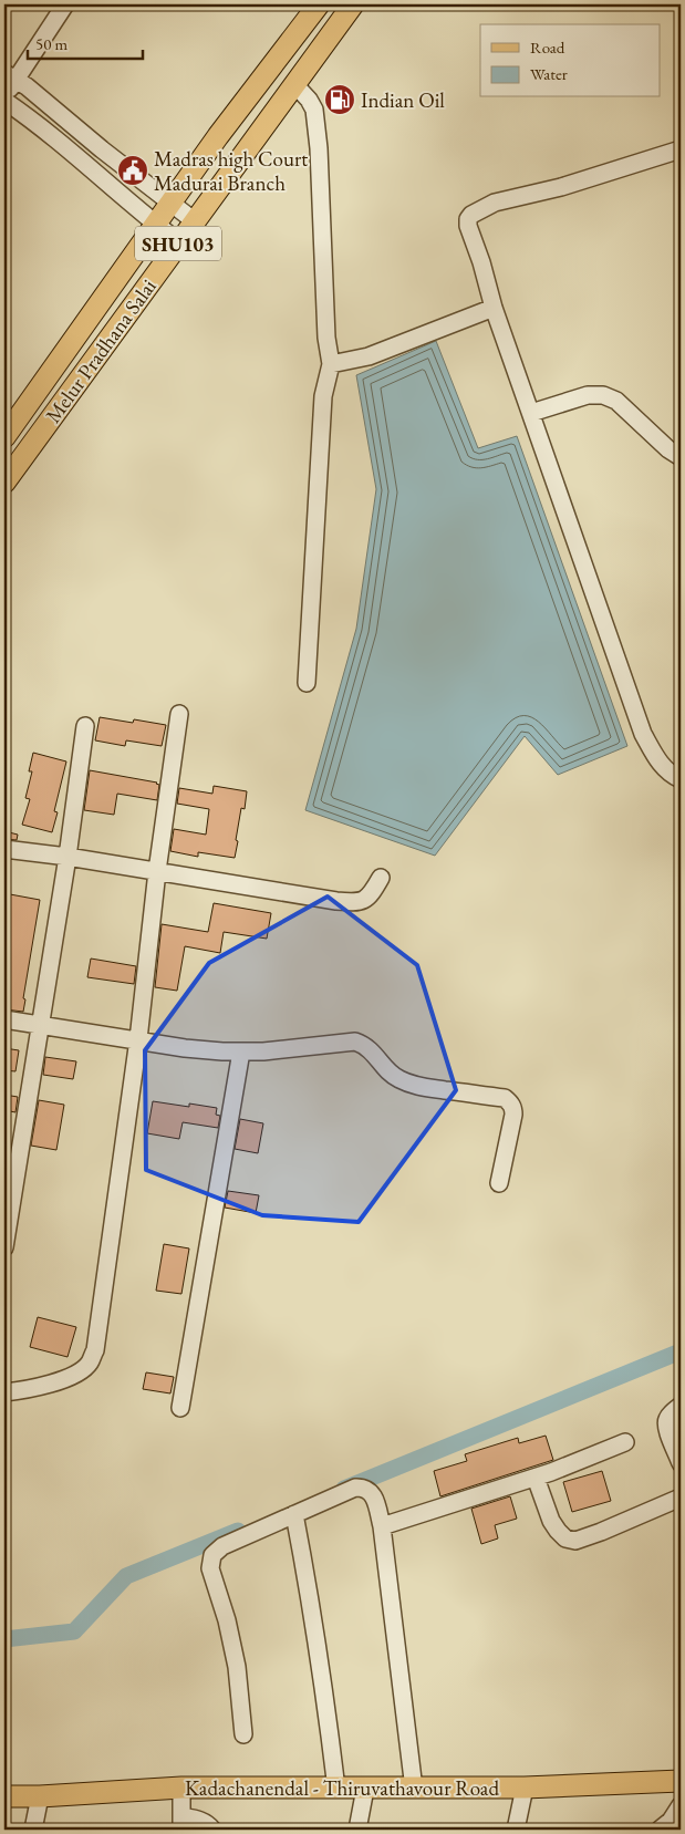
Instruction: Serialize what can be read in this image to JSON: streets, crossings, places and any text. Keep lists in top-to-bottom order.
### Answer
{
  "streets": {
    "main road": ["SHU103", "Melur Pradhana Salai", "Kadachanendal - Thiruvathavour Road"]
  },
  "places": {
    "fuel station": ["Indian Oil"],
    "public building": ["Madras high Court Madurai Branch"]
  },
  "legend": ["Road", "Water"],
  "scale_bar": "50 m"
}
